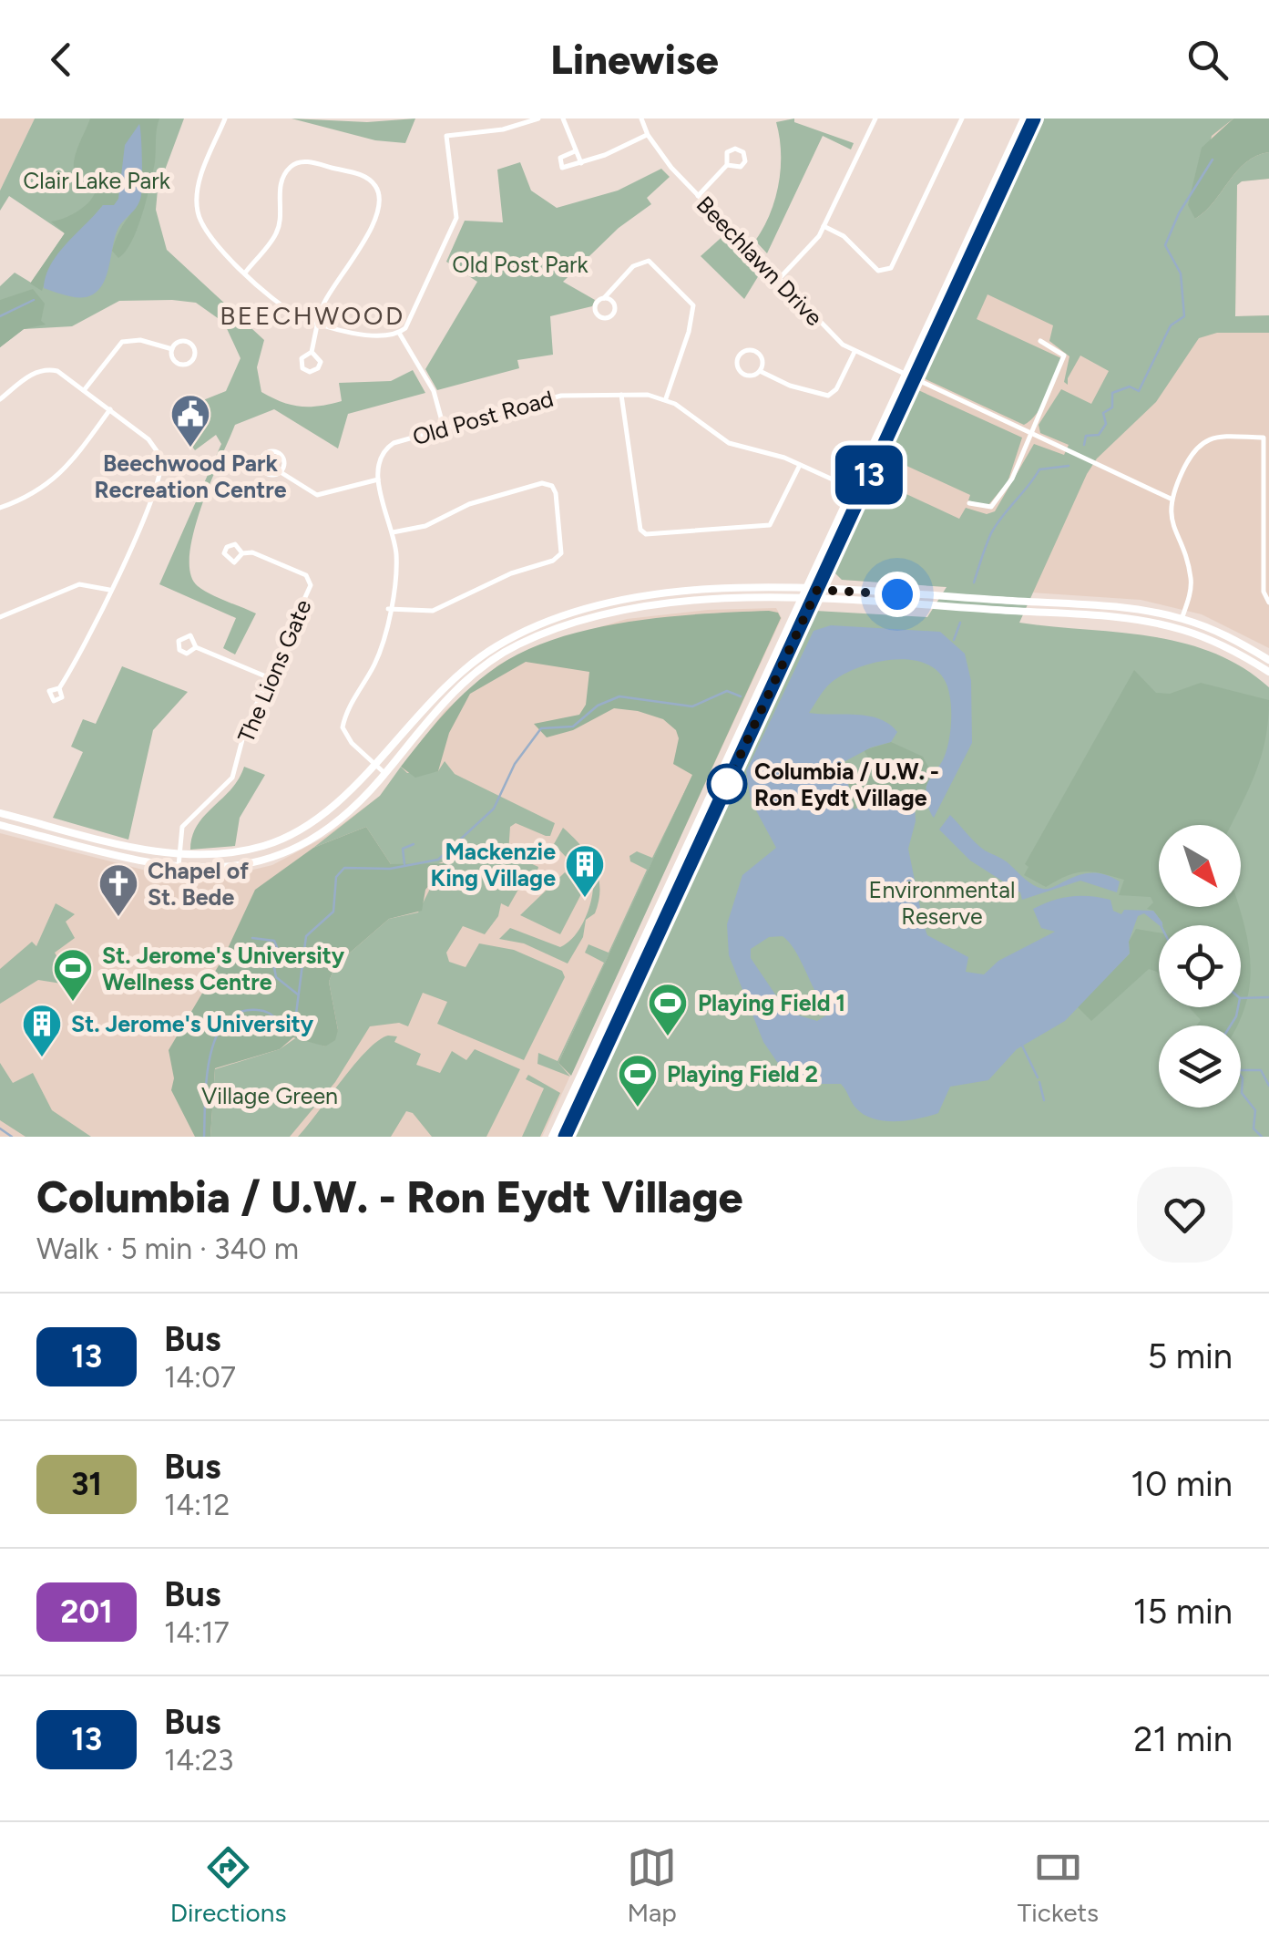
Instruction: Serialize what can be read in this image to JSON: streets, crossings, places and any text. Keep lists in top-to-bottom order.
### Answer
{
  "streets": {
    "street": ["Beechlawn Drive", "Old Post Road", "The Lions Gate"]
  },
  "districts": ["BEECHWOOD"],
  "parks": [
    "Clair Lake Park",
    "Old Post Park",
    "Environmental Reserve",
    "Village Green"
  ],
  "places": {
    "public building": ["Beechwood Park Recreation Centre"],
    "other": ["Columbia / U.W. - Ron Eydt Village"],
    "building": ["Mackenzie King Village", "St. Jerome's University"],
    "church": ["Chapel of St. Bede"],
    "sports": ["St. Jerome's University Wellness Centre", "Playing Field 1", "Playing Field 2"]
  },
  "lines": ["bus line 13"],
  "north": "bottom right",
  "page": {
    "header": "Linewise",
    "on_map": "13",
    "heading": ["Columbia / U.W. - Ron Eydt Village", "Walk · 5 min · 340 m"],
    "list": [
      {
        "mark": "13",
        "name": "Bus",
        "note": "14:07",
        "value": "5 min"
      },
      {
        "mark": "31",
        "name": "Bus",
        "note": "14:12",
        "value": "10 min"
      },
      {
        "mark": "201",
        "name": "Bus",
        "note": "14:17",
        "value": "15 min"
      },
      {
        "mark": "13",
        "name": "Bus",
        "note": "14:23",
        "value": "21 min"
      }
    ],
    "tabs": ["Directions", "Map", "Tickets"]
  }
}
